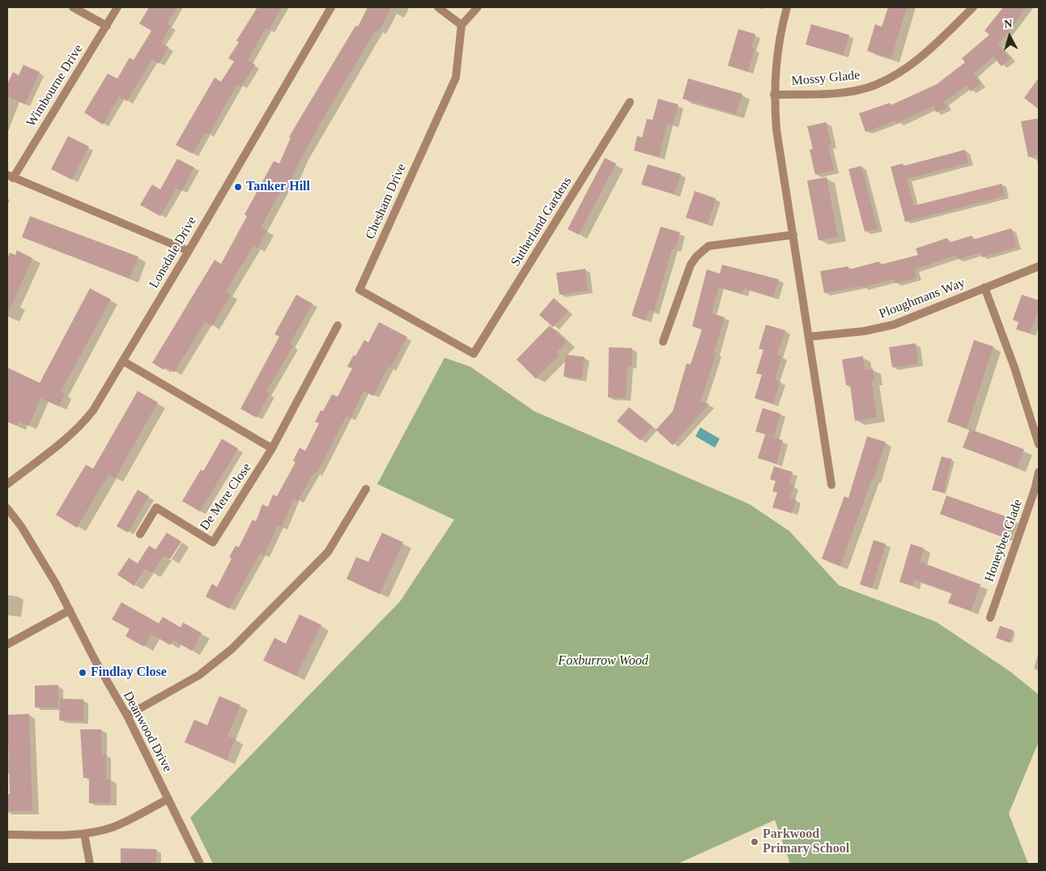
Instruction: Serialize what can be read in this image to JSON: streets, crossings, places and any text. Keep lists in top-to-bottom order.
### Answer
{
  "streets": {
    "street": [
      "Mossy Glade",
      "Wimbourne Drive",
      "Chesham Drive",
      "Sutherland Gardens",
      "Lonsdale Drive",
      "Ploughmans Way",
      "De Mere Close",
      "Honeybee Glade",
      "Deanwood Drive"
    ]
  },
  "crossings": [
    ["Chesham Drive", "Sutherland Gardens"]
  ],
  "parks": ["Foxburrow Wood"],
  "places": ["Tanker Hill", "Findlay Close", "Parkwood Primary School"],
  "north": "top"
}
